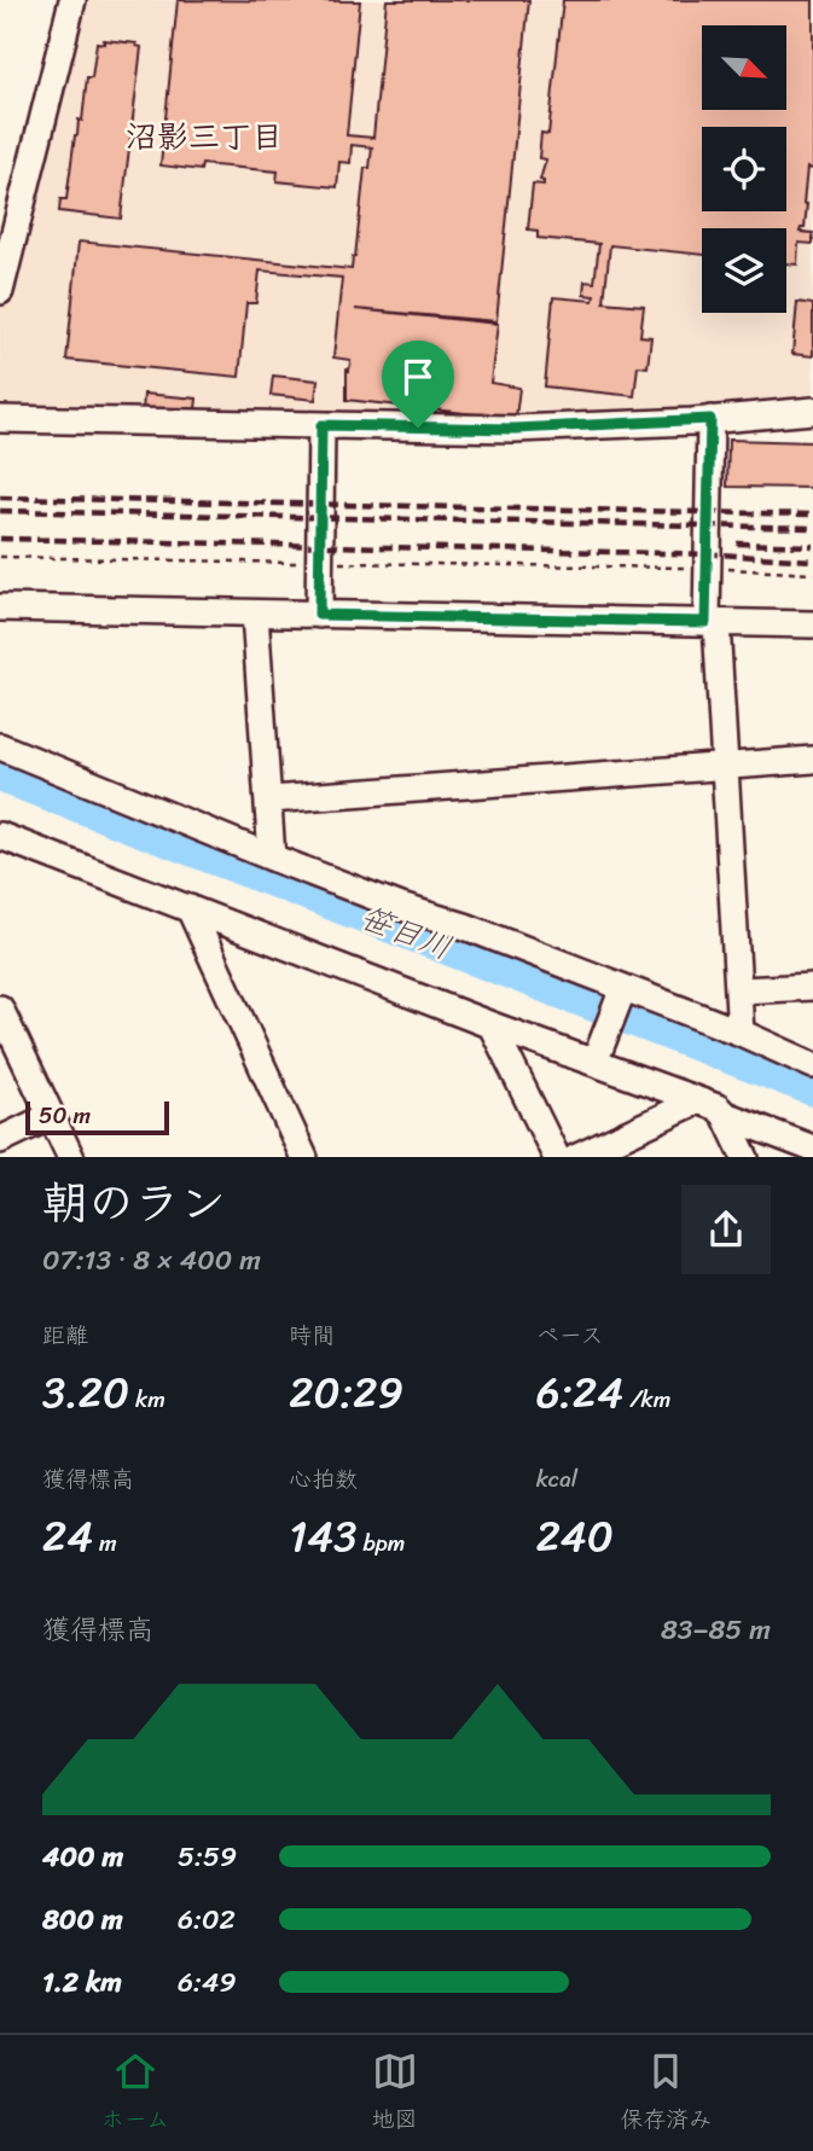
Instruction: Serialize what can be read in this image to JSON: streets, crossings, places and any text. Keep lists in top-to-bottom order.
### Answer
{
  "districts": ["沼影三丁目"],
  "water": ["笹目川"],
  "scale_bar": "50 m",
  "north": "bottom right",
  "page": {
    "scale": "50 m",
    "heading": ["朝のラン", "07:13 · 8 × 400 m"],
    "stats": [
      ["距離", "3.20 km"],
      ["時間", "20:29"],
      ["ペース", "6:24 /km"],
      ["獲得標高", "24 m"],
      ["心拍数", "143 bpm"],
      ["kcal", "240"]
    ],
    "chart": ["獲得標高", "83–85 m"],
    "list": [
      {
        "name": "400 m",
        "note": "5:59"
      },
      {
        "name": "800 m",
        "note": "6:02"
      },
      {
        "name": "1.2 km",
        "note": "6:49"
      }
    ],
    "tabs": ["ホーム", "地図", "保存済み"]
  }
}
